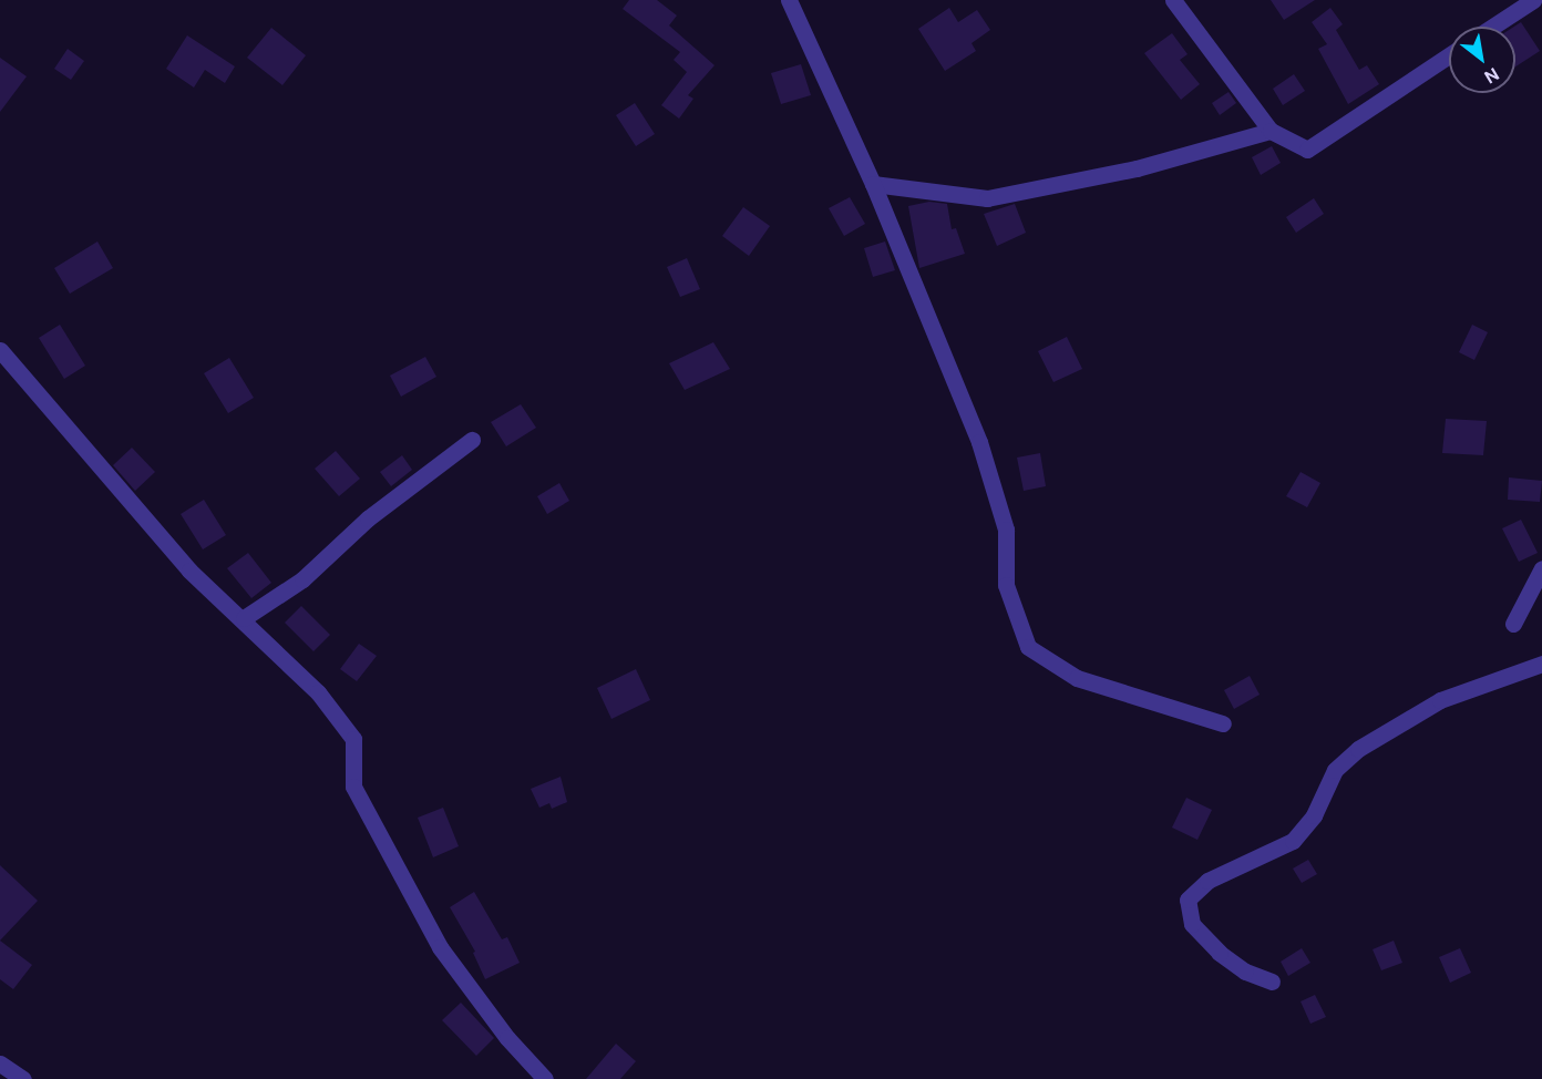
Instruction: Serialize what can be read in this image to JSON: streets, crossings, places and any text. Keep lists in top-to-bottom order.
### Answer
{
  "north": "bottom right"
}
